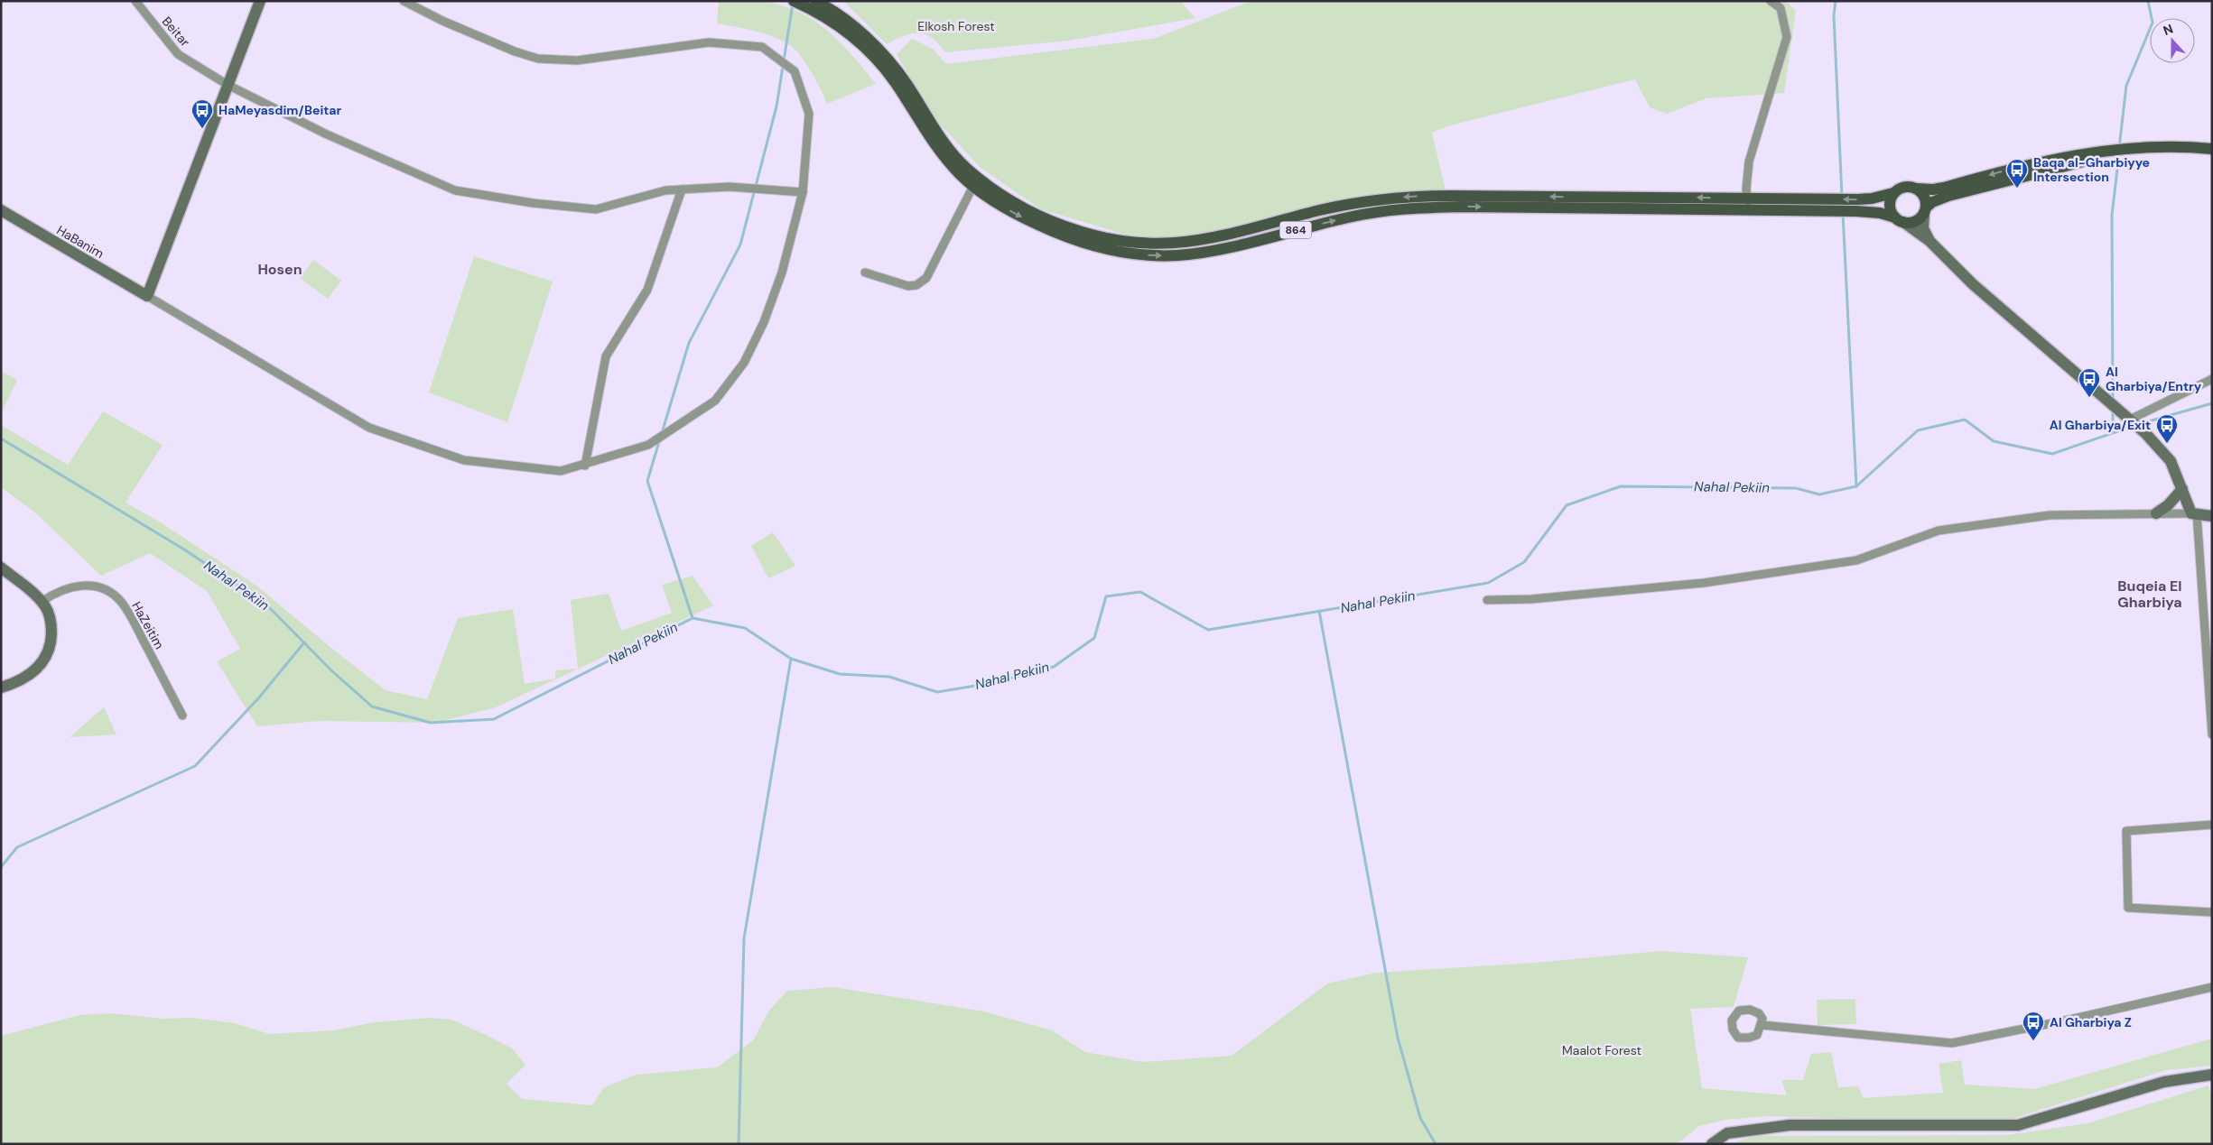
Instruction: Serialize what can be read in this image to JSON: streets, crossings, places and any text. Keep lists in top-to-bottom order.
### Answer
{
  "streets": {
    "main road": ["864"],
    "street": ["Beitar", "HaBanim", "HaZeitim"]
  },
  "districts": ["Hosen", "Buqeia El Gharbiya"],
  "water": ["Nahal Pekiin"],
  "parks": ["Elkosh Forest", "Maalot Forest"],
  "places": {
    "bus stop": [
      "HaMeyasdim/Beitar",
      "Baqa al-Gharbiyye Intersection",
      "Al Gharbiya/Entry",
      "Al Gharbiya/Exit",
      "Al Gharbiya Z"
    ]
  },
  "north": "top"
}
